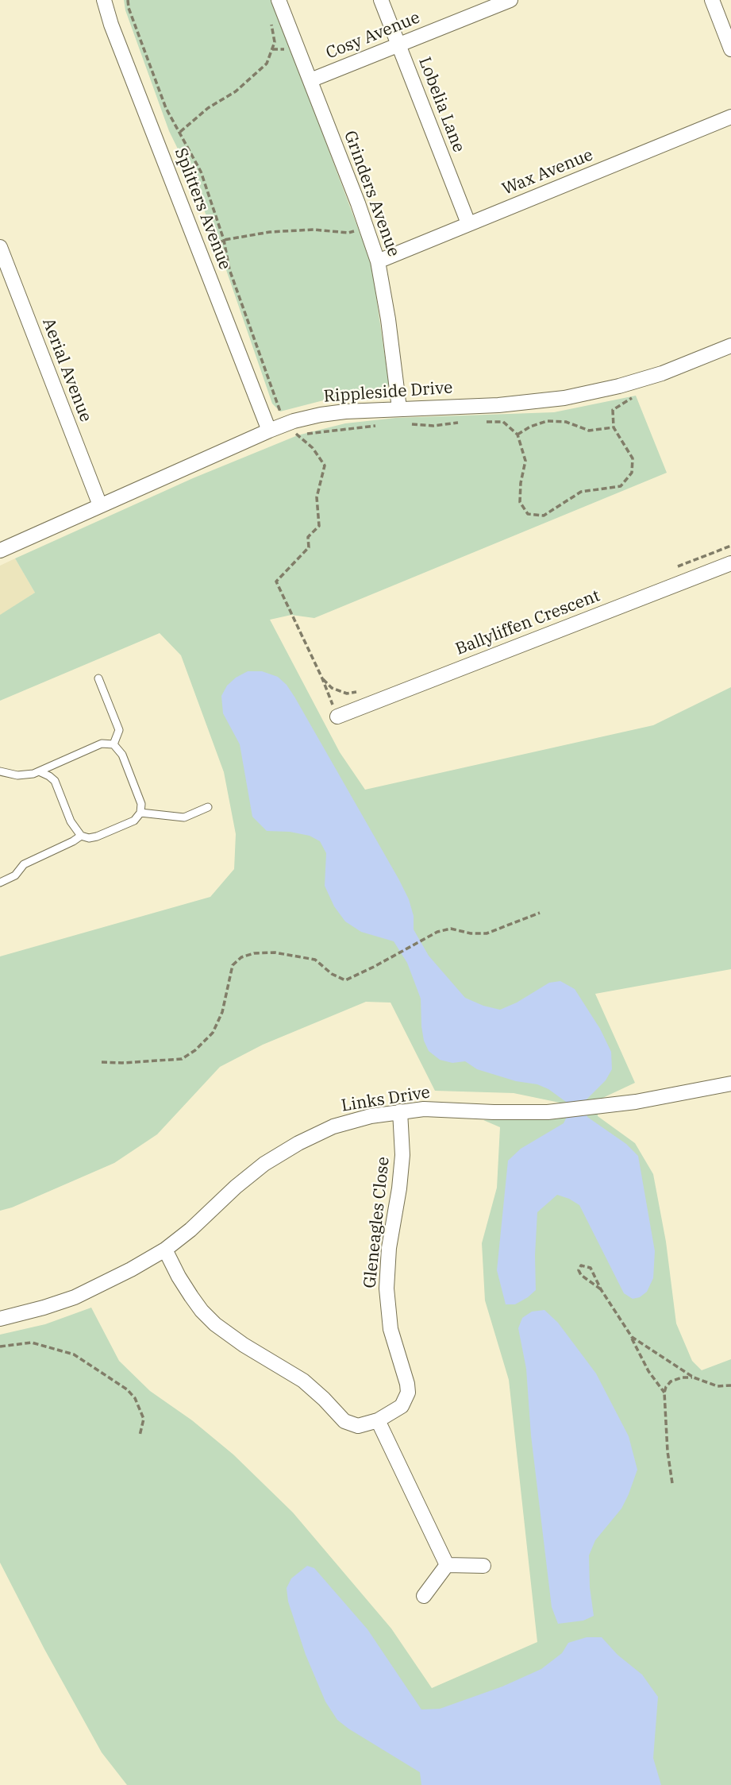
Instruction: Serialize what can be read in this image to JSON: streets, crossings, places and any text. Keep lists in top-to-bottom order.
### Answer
{
  "streets": {
    "street": [
      "Cosy Avenue",
      "Lobelia Lane",
      "Wax Avenue",
      "Grinders Avenue",
      "Splitters Avenue",
      "Aerial Avenue",
      "Rippleside Drive",
      "Ballyliffen Crescent",
      "Links Drive",
      "Gleneagles Close"
    ]
  },
  "crossings": [
    ["Cosy Avenue", "Lobelia Lane"],
    ["Cosy Avenue", "Grinders Avenue"],
    ["Lobelia Lane", "Wax Avenue"],
    ["Wax Avenue", "Grinders Avenue"],
    ["Grinders Avenue", "Rippleside Drive"],
    ["Splitters Avenue", "Rippleside Drive"],
    ["Aerial Avenue", "Rippleside Drive"],
    ["Links Drive", "Gleneagles Close"]
  ]
}
